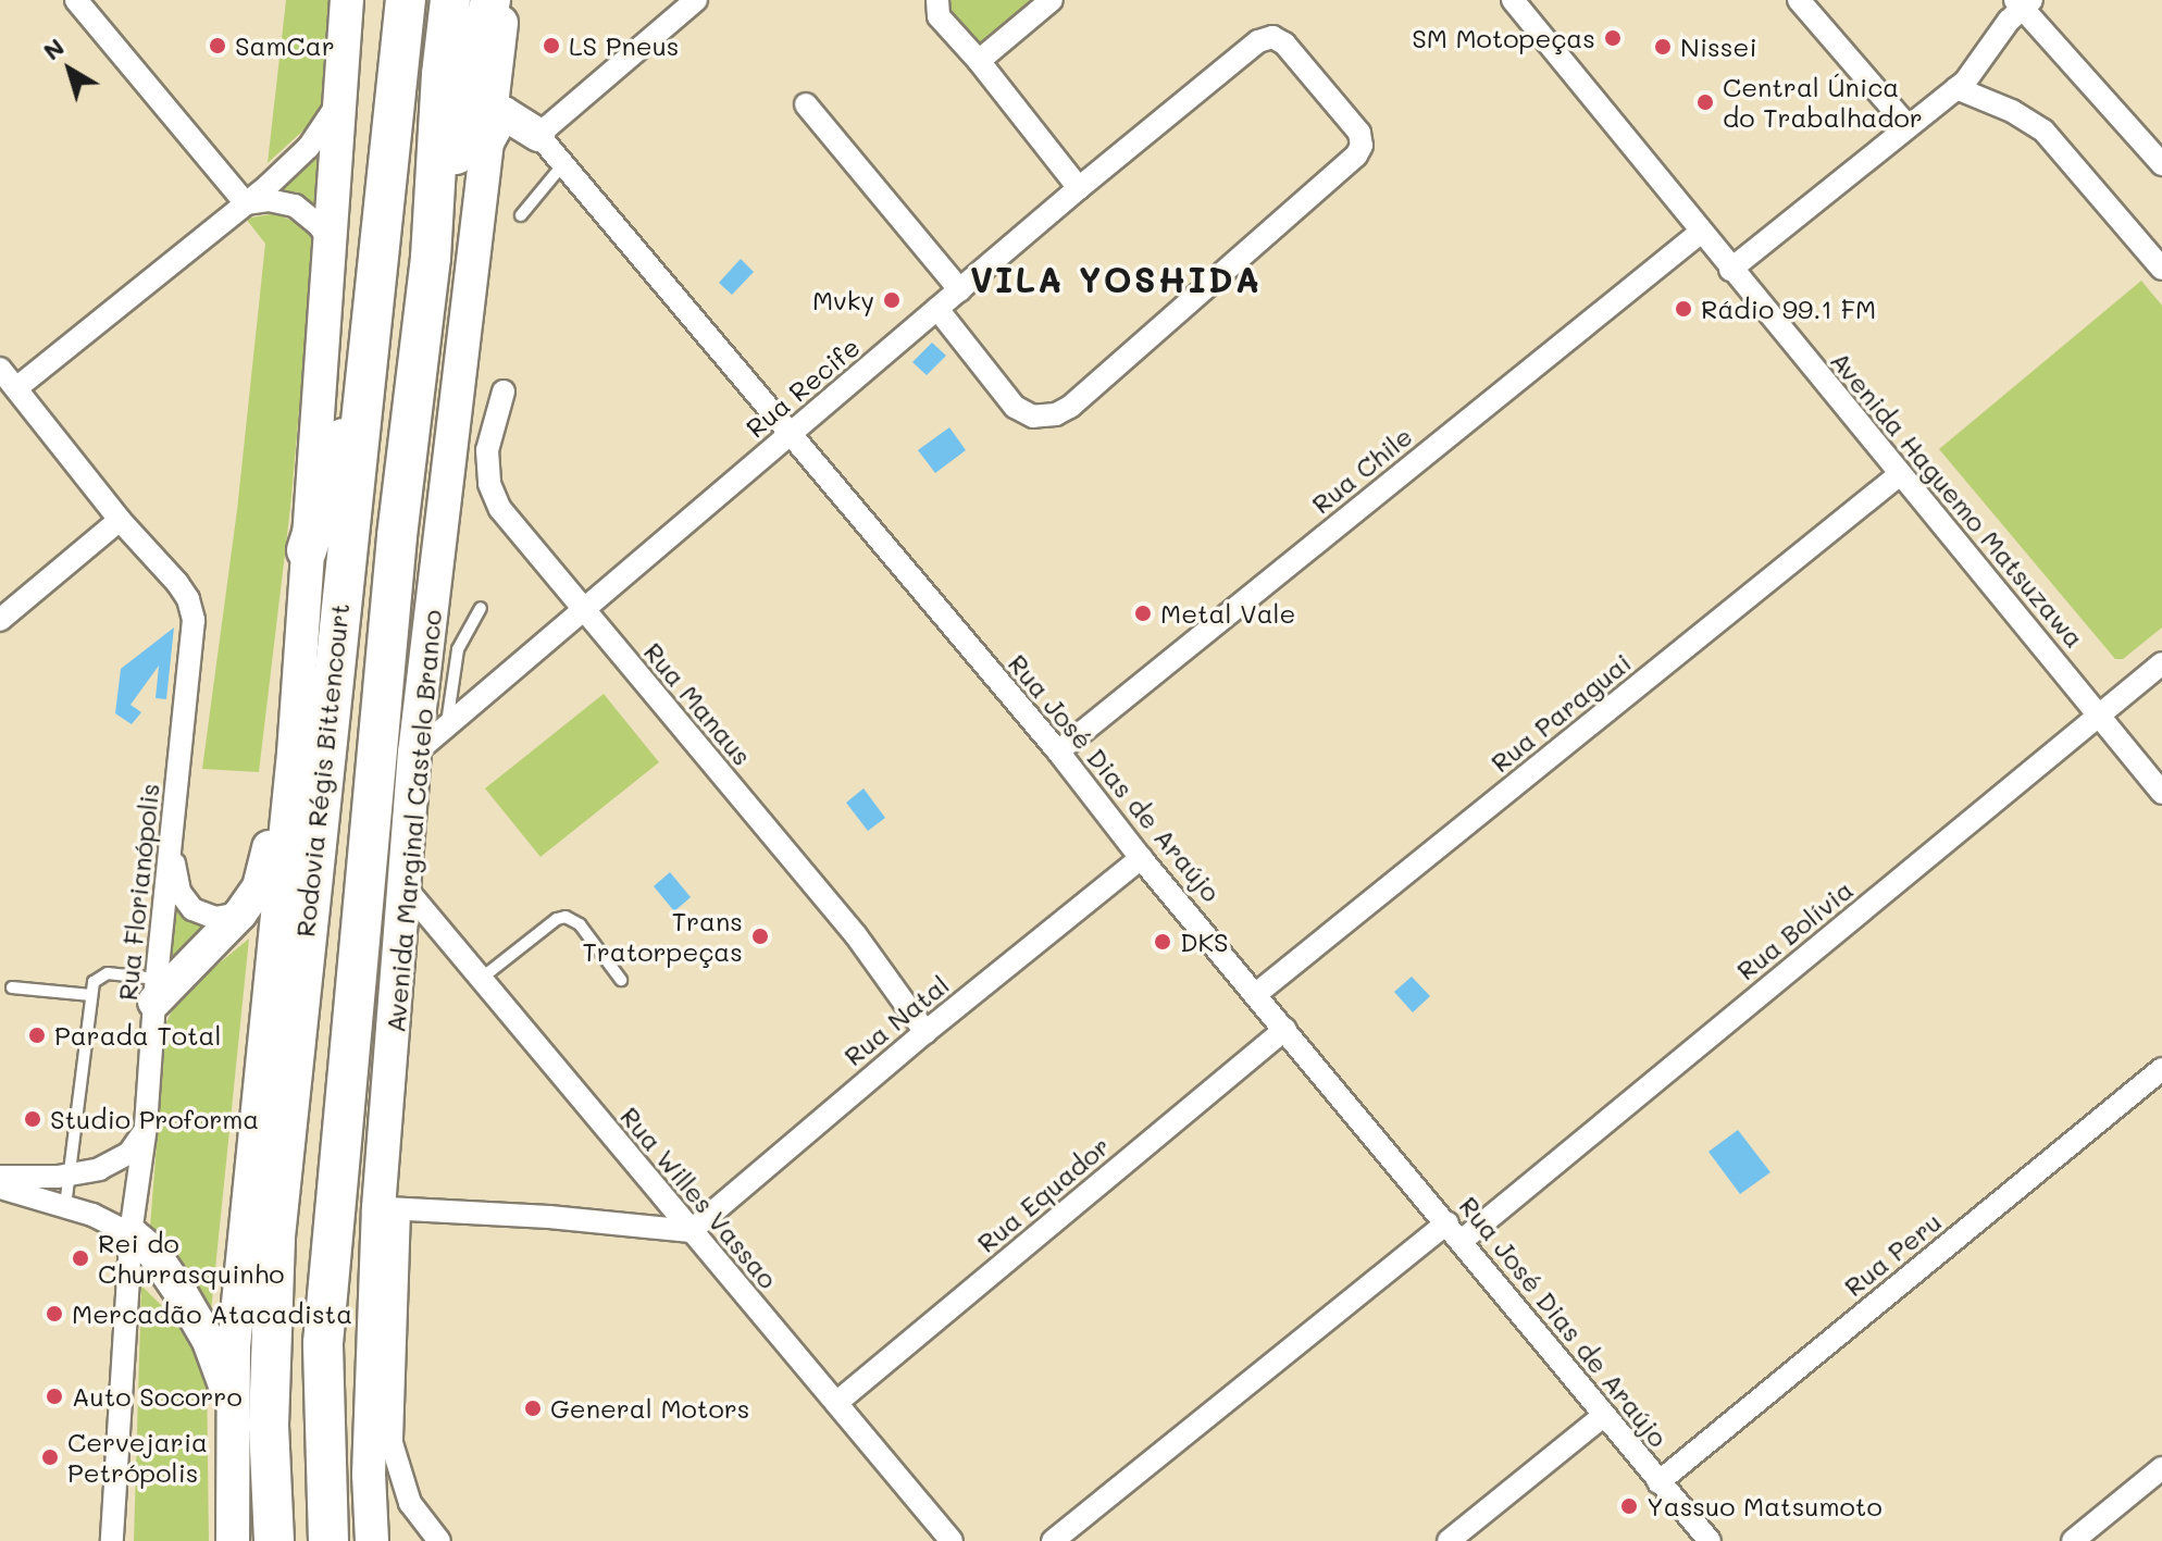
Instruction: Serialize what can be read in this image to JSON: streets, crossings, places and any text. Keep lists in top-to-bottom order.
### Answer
{
  "streets": {
    "highway": ["Rodovia Régis Bittencourt"],
    "main road": ["Avenida Marginal Castelo Branco"],
    "street": [
      "Rua Recife",
      "Rua Chile",
      "Avenida Haguemo Matsuzawa",
      "Rua Manaus",
      "Rua Paraguai",
      "Rua José Dias de Araújo",
      "Rua Florianópolis",
      "Rua Bolívia",
      "Rua Natal",
      "Rua Equador",
      "Rua Willes Vassao",
      "Rua Peru"
    ]
  },
  "crossings": [
    ["Rua Recife", "Rua Manaus"],
    ["Rua Recife", "Rua José Dias de Araújo"],
    ["Rua Recife", "Avenida Marginal Castelo Branco"],
    ["Rua Chile", "Avenida Haguemo Matsuzawa"],
    ["Rua Chile", "Rua José Dias de Araújo"],
    ["Avenida Haguemo Matsuzawa", "Rua Paraguai"],
    ["Avenida Haguemo Matsuzawa", "Rua Bolívia"],
    ["Rua Manaus", "Rua Natal"],
    ["Rua Paraguai", "Rua José Dias de Araújo"],
    ["Rua José Dias de Araújo", "Rua Bolívia"],
    ["Rua José Dias de Araújo", "Rua Natal"],
    ["Rua José Dias de Araújo", "Rua Equador"],
    ["Rua José Dias de Araújo", "Rua Peru"],
    ["Avenida Marginal Castelo Branco", "Rua Willes Vassao"],
    ["Rua Natal", "Rua Willes Vassao"],
    ["Rua Equador", "Rua Willes Vassao"]
  ],
  "districts": ["VILA YOSHIDA"],
  "places": [
    "SM Motopeças",
    "SamCar",
    "LS Pneus",
    "Nissei",
    "Central Única do Trabalhador",
    "Mvky",
    "Rádio 99.1 FM",
    "Metal Vale",
    "Trans Tratorpeças",
    "DKS",
    "Parada Total",
    "Studio Proforma",
    "Rei do Churrasquinho",
    "Mercadão Atacadista",
    "Auto Socorro",
    "General Motors",
    "Cervejaria Petrópolis",
    "Yassuo Matsumoto"
  ],
  "north": "top left"
}
